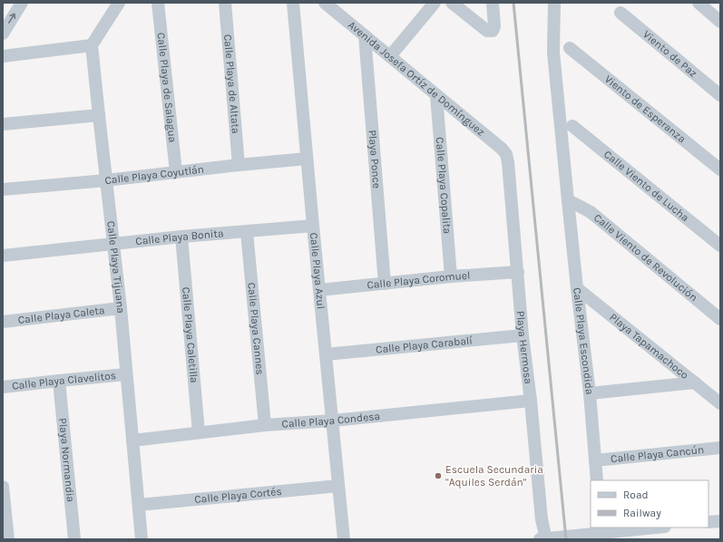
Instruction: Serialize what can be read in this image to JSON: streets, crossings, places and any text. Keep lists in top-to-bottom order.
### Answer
{
  "streets": {
    "street": [
      "Viento de Paz",
      "Avenida Josefa Ortíz de Domínguez",
      "Calle Playa de Altata",
      "Calle Playa de Salagua",
      "Viento de Esperanza",
      "Playa Ponce",
      "Calle Playa Coyutlán",
      "Calle Playa Copalita",
      "Calle Viento de Lucha",
      "Calle Playa Bonita",
      "Calle Viento de Revolución",
      "Calle Playa Tijuana",
      "Calle Playa Azul",
      "Calle Playa Coromuel",
      "Calle Playa Caleta",
      "Calle Playa Cannes",
      "Calle Playa Caletilla",
      "Calle Playa Escondida",
      "Calle Playa Carabalí",
      "Playa Tapamachoco",
      "Playa Hermosa",
      "Calle Playa Clavelitos",
      "Calle Playa Condesa",
      "Calle Playa Cancún",
      "Playa Normandia",
      "Calle Playa Cortés"
    ]
  },
  "crossings": [
    ["Avenida Josefa Ortíz de Domínguez", "Playa Ponce"],
    ["Avenida Josefa Ortíz de Domínguez", "Calle Playa Copalita"],
    ["Avenida Josefa Ortíz de Domínguez", "Playa Hermosa"],
    ["Calle Playa de Altata", "Calle Playa Coyutlán"],
    ["Calle Playa de Salagua", "Calle Playa Coyutlán"],
    ["Playa Ponce", "Calle Playa Coromuel"],
    ["Calle Playa Coyutlán", "Calle Playa Tijuana"],
    ["Calle Playa Coyutlán", "Calle Playa Azul"],
    ["Calle Playa Copalita", "Calle Playa Coromuel"],
    ["Calle Playa Bonita", "Calle Playa Tijuana"],
    ["Calle Playa Bonita", "Calle Playa Azul"],
    ["Calle Playa Bonita", "Calle Playa Cannes"],
    ["Calle Playa Bonita", "Calle Playa Caletilla"],
    ["Calle Viento de Revolución", "Calle Playa Escondida"],
    ["Calle Playa Tijuana", "Calle Playa Caleta"],
    ["Calle Playa Tijuana", "Calle Playa Clavelitos"],
    ["Calle Playa Tijuana", "Calle Playa Condesa"],
    ["Calle Playa Tijuana", "Calle Playa Cortés"],
    ["Calle Playa Azul", "Calle Playa Coromuel"],
    ["Calle Playa Azul", "Calle Playa Carabalí"],
    ["Calle Playa Azul", "Calle Playa Condesa"],
    ["Calle Playa Azul", "Calle Playa Cortés"],
    ["Calle Playa Coromuel", "Playa Hermosa"],
    ["Calle Playa Cannes", "Calle Playa Condesa"],
    ["Calle Playa Caletilla", "Calle Playa Condesa"],
    ["Calle Playa Escondida", "Playa Tapamachoco"],
    ["Calle Playa Escondida", "Calle Playa Cancún"],
    ["Calle Playa Carabalí", "Playa Hermosa"],
    ["Playa Hermosa", "Calle Playa Condesa"],
    ["Calle Playa Clavelitos", "Playa Normandia"]
  ],
  "places": ["Escuela Secundaria \"Aquiles Serdán\""],
  "legend": ["Road", "Railway"]
}
